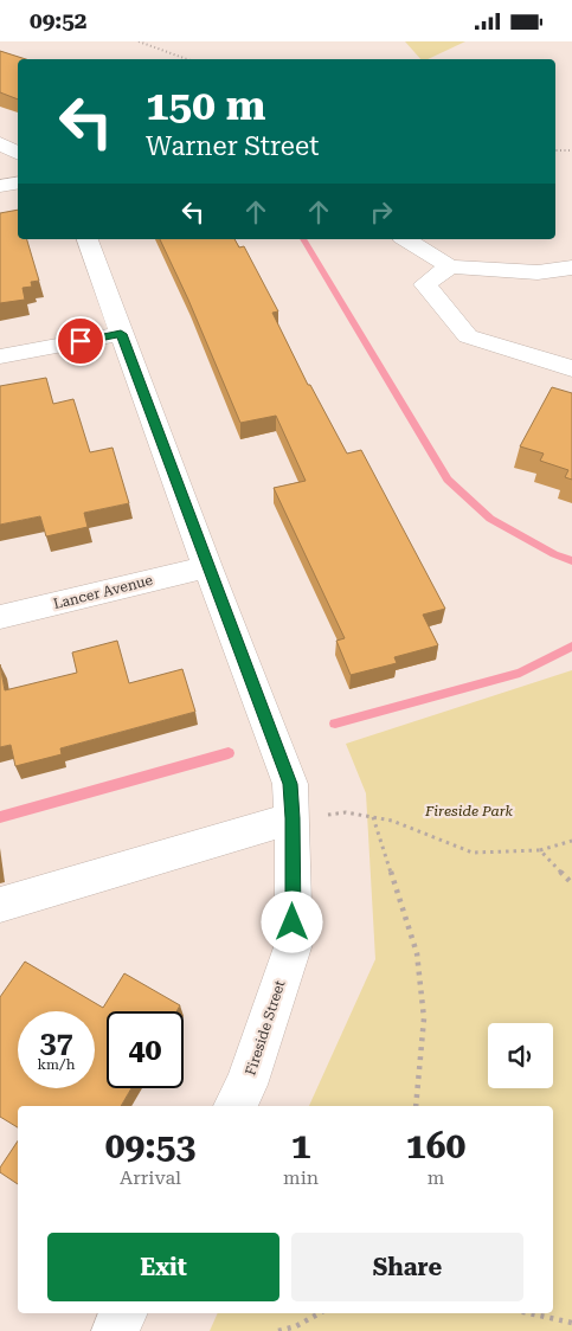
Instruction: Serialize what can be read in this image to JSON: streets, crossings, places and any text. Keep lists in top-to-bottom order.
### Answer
{
  "streets": {
    "street": ["Lancer Avenue", "Fireside Street"]
  },
  "crossings": [
    ["Lancer Avenue", "Fireside Street"]
  ],
  "parks": ["Fireside Park"],
  "page": {
    "status": "09:52",
    "turn": ["150 m", "Warner Street"],
    "speed": "37 km/h",
    "limit": "40",
    "eta": [
      "09:53",
      "Arrival",
      "1",
      "min",
      "160",
      "m"
    ],
    "buttons": ["Exit", "Share"]
  }
}
